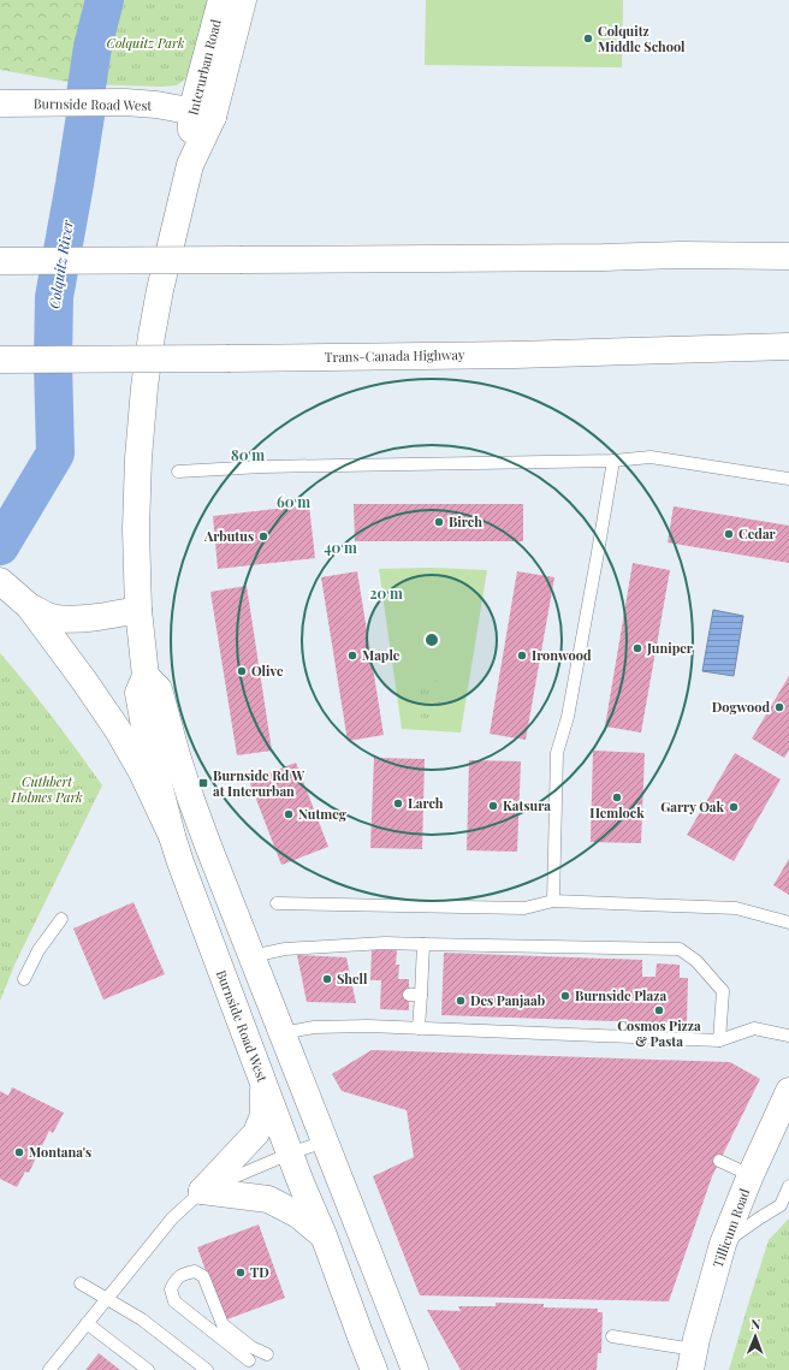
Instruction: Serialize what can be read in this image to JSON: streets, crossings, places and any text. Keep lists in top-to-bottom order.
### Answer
{
  "streets": {
    "main road": [
      "Interurban Road",
      "Burnside Road West",
      "Trans-Canada Highway",
      "Tillicum Road"
    ]
  },
  "crossings": [
    ["Interurban Road", "Burnside Road West"]
  ],
  "water": ["Colquitz River"],
  "parks": ["Colquitz Park", "Cuthbert Holmes Park"],
  "places": {
    "other": [
      "Colquitz Middle School",
      "Birch",
      "Cedar",
      "Arbutus",
      "Juniper",
      "Maple",
      "Ironwood",
      "Olive",
      "Dogwood",
      "Hemlock",
      "Larch",
      "Katsura",
      "Garry Oak",
      "Nutmeg",
      "Shell",
      "Burnside Plaza",
      "Des Panjaab",
      "Cosmos Pizza & Pasta",
      "Montana's",
      "TD"
    ],
    "transit": ["Burnside Rd W at Interurban"]
  },
  "north": "top",
  "rings": [
    "80 m",
    "60 m",
    "40 m",
    "20 m"
  ]
}
